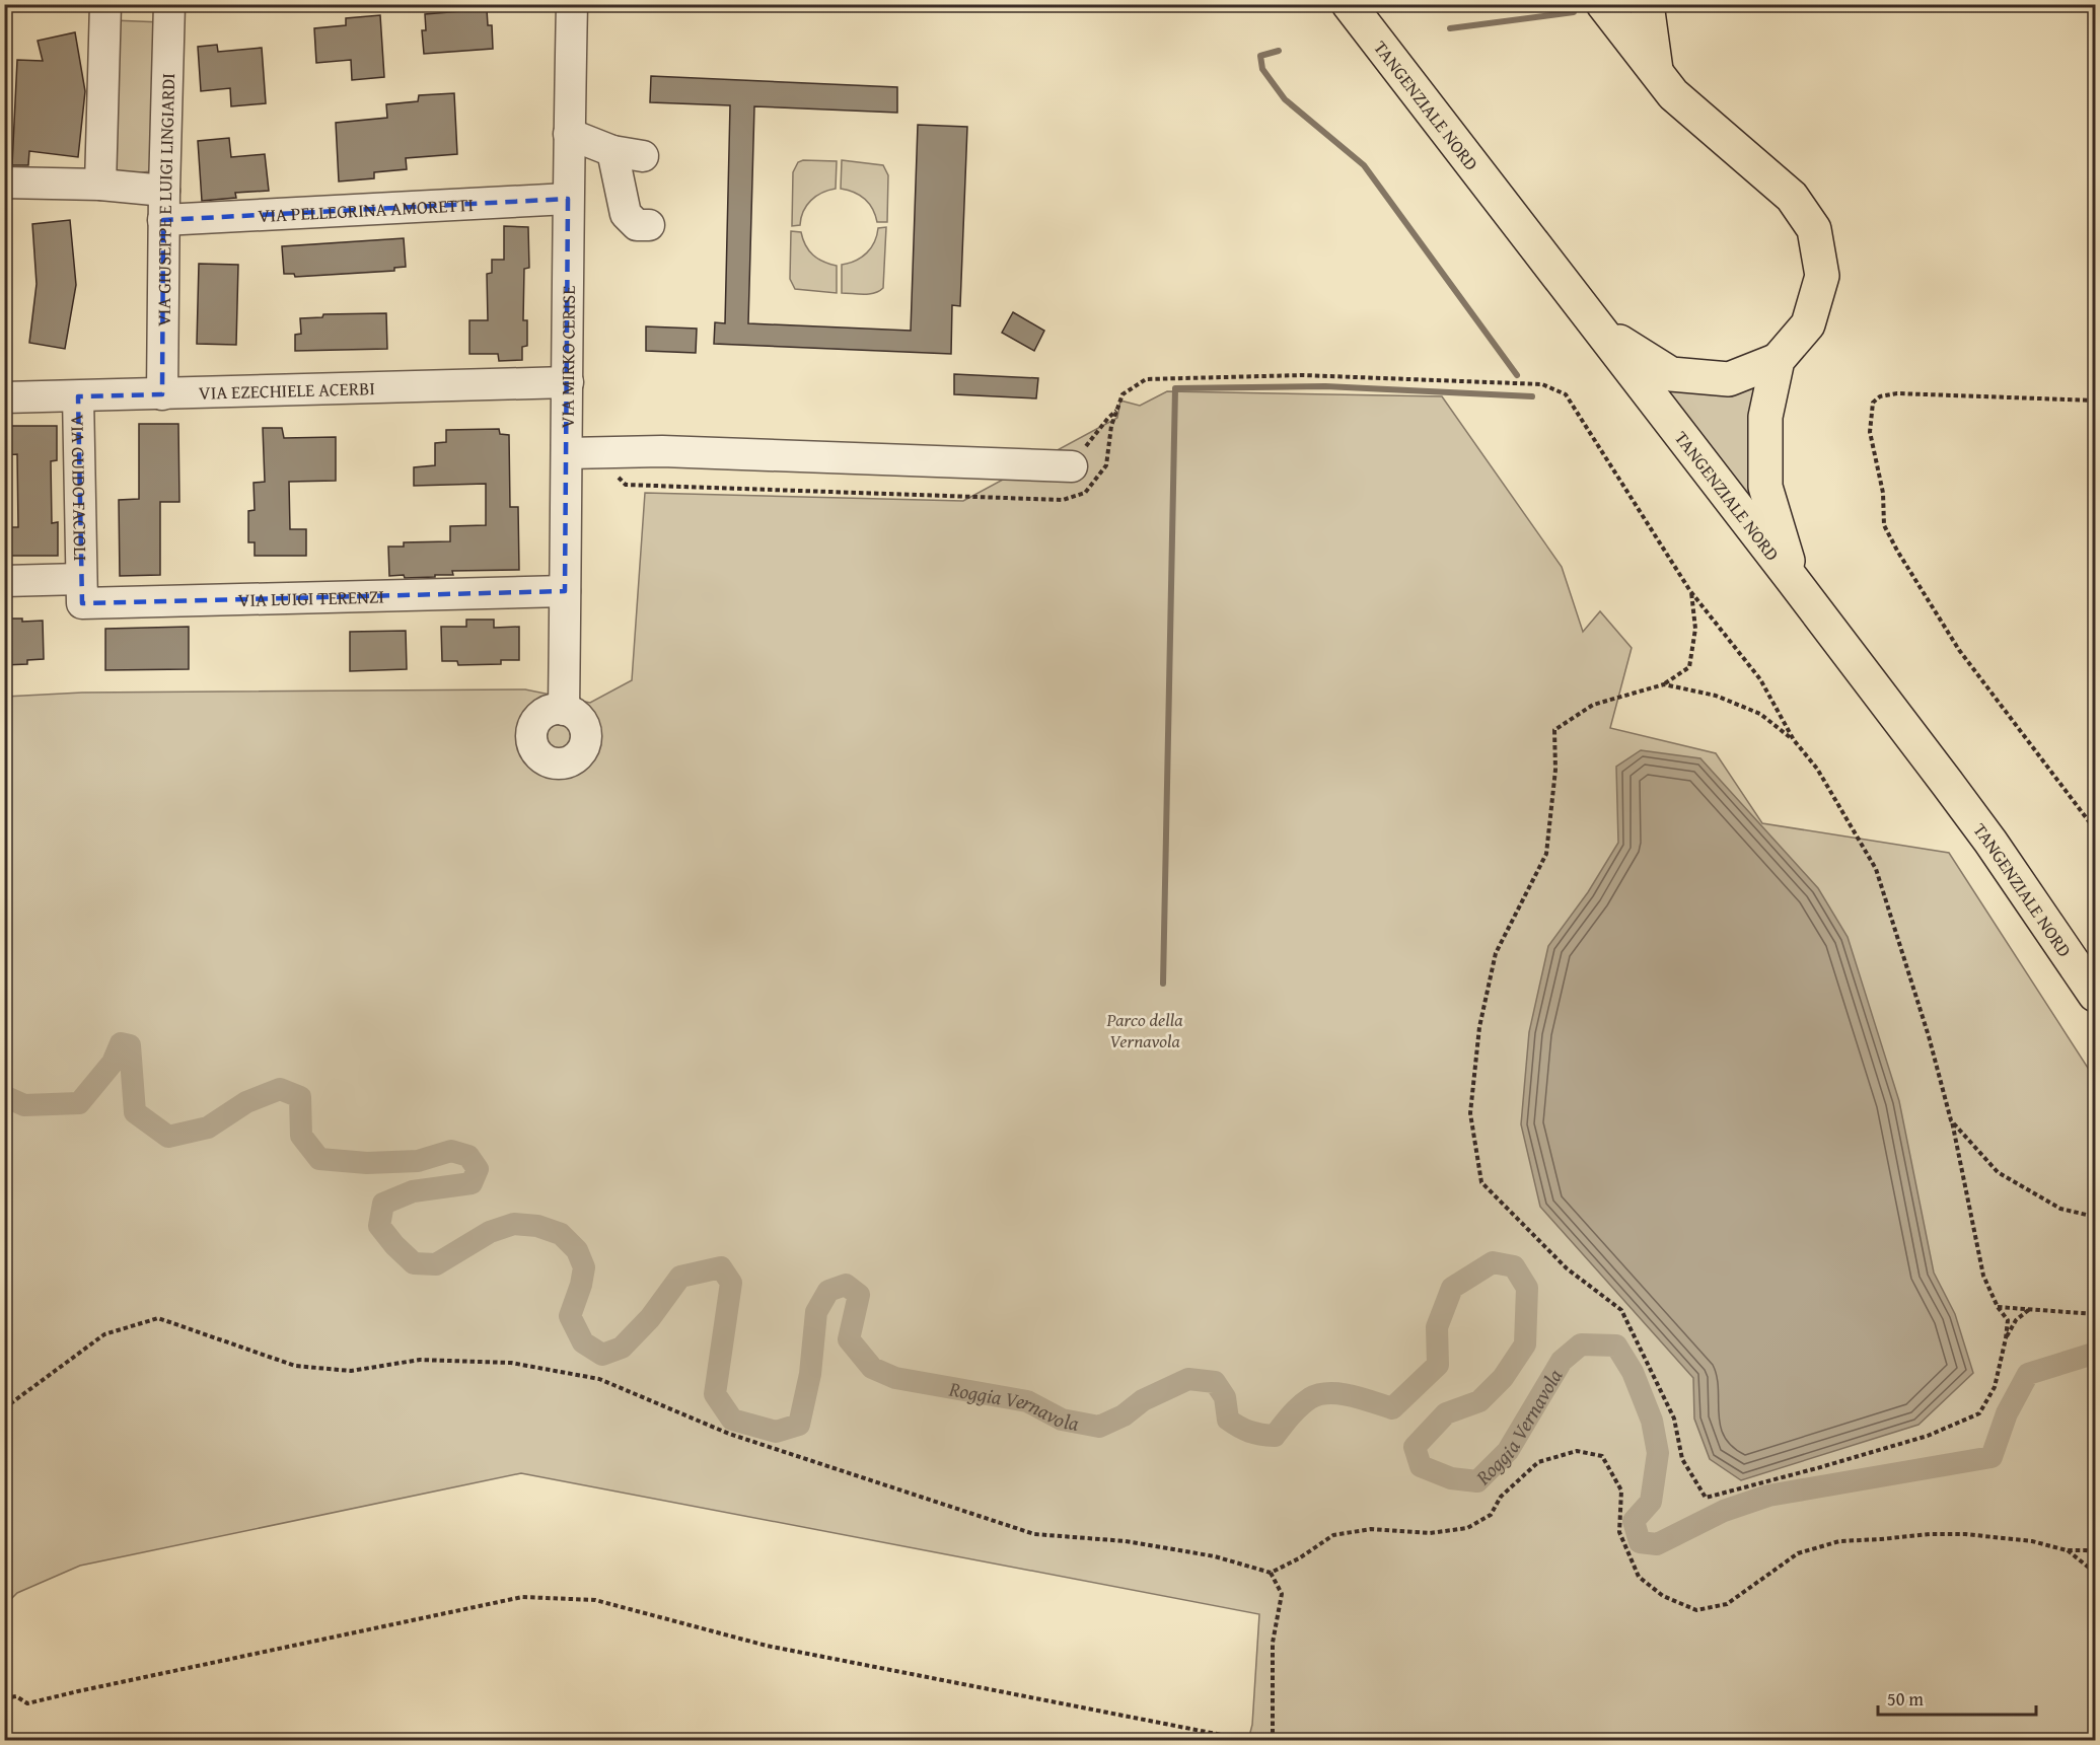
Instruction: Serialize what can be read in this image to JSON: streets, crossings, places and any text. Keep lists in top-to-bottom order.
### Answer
{
  "streets": {
    "highway": ["TANGENZIALE NORD"],
    "street": [
      "VIA GIUSEPPE E LUIGI LINGIARDI",
      "VIA PELLEGRINA AMORETTI",
      "VIA MIRKO CERISE",
      "VIA EZECHIELE ACERBI",
      "VIA GUIDO FACIOLI",
      "VIA LUIGI TERENZI"
    ]
  },
  "crossings": [
    ["VIA GIUSEPPE E LUIGI LINGIARDI", "VIA PELLEGRINA AMORETTI"],
    ["VIA GIUSEPPE E LUIGI LINGIARDI", "VIA EZECHIELE ACERBI"],
    ["VIA PELLEGRINA AMORETTI", "VIA MIRKO CERISE"],
    ["VIA MIRKO CERISE", "VIA EZECHIELE ACERBI"],
    ["VIA MIRKO CERISE", "VIA LUIGI TERENZI"],
    ["VIA EZECHIELE ACERBI", "VIA GUIDO FACIOLI"],
    ["VIA GUIDO FACIOLI", "VIA LUIGI TERENZI"]
  ],
  "water": ["Roggia Vernavola"],
  "parks": ["Parco della Vernavola"],
  "scale_bar": "50 m"
}
